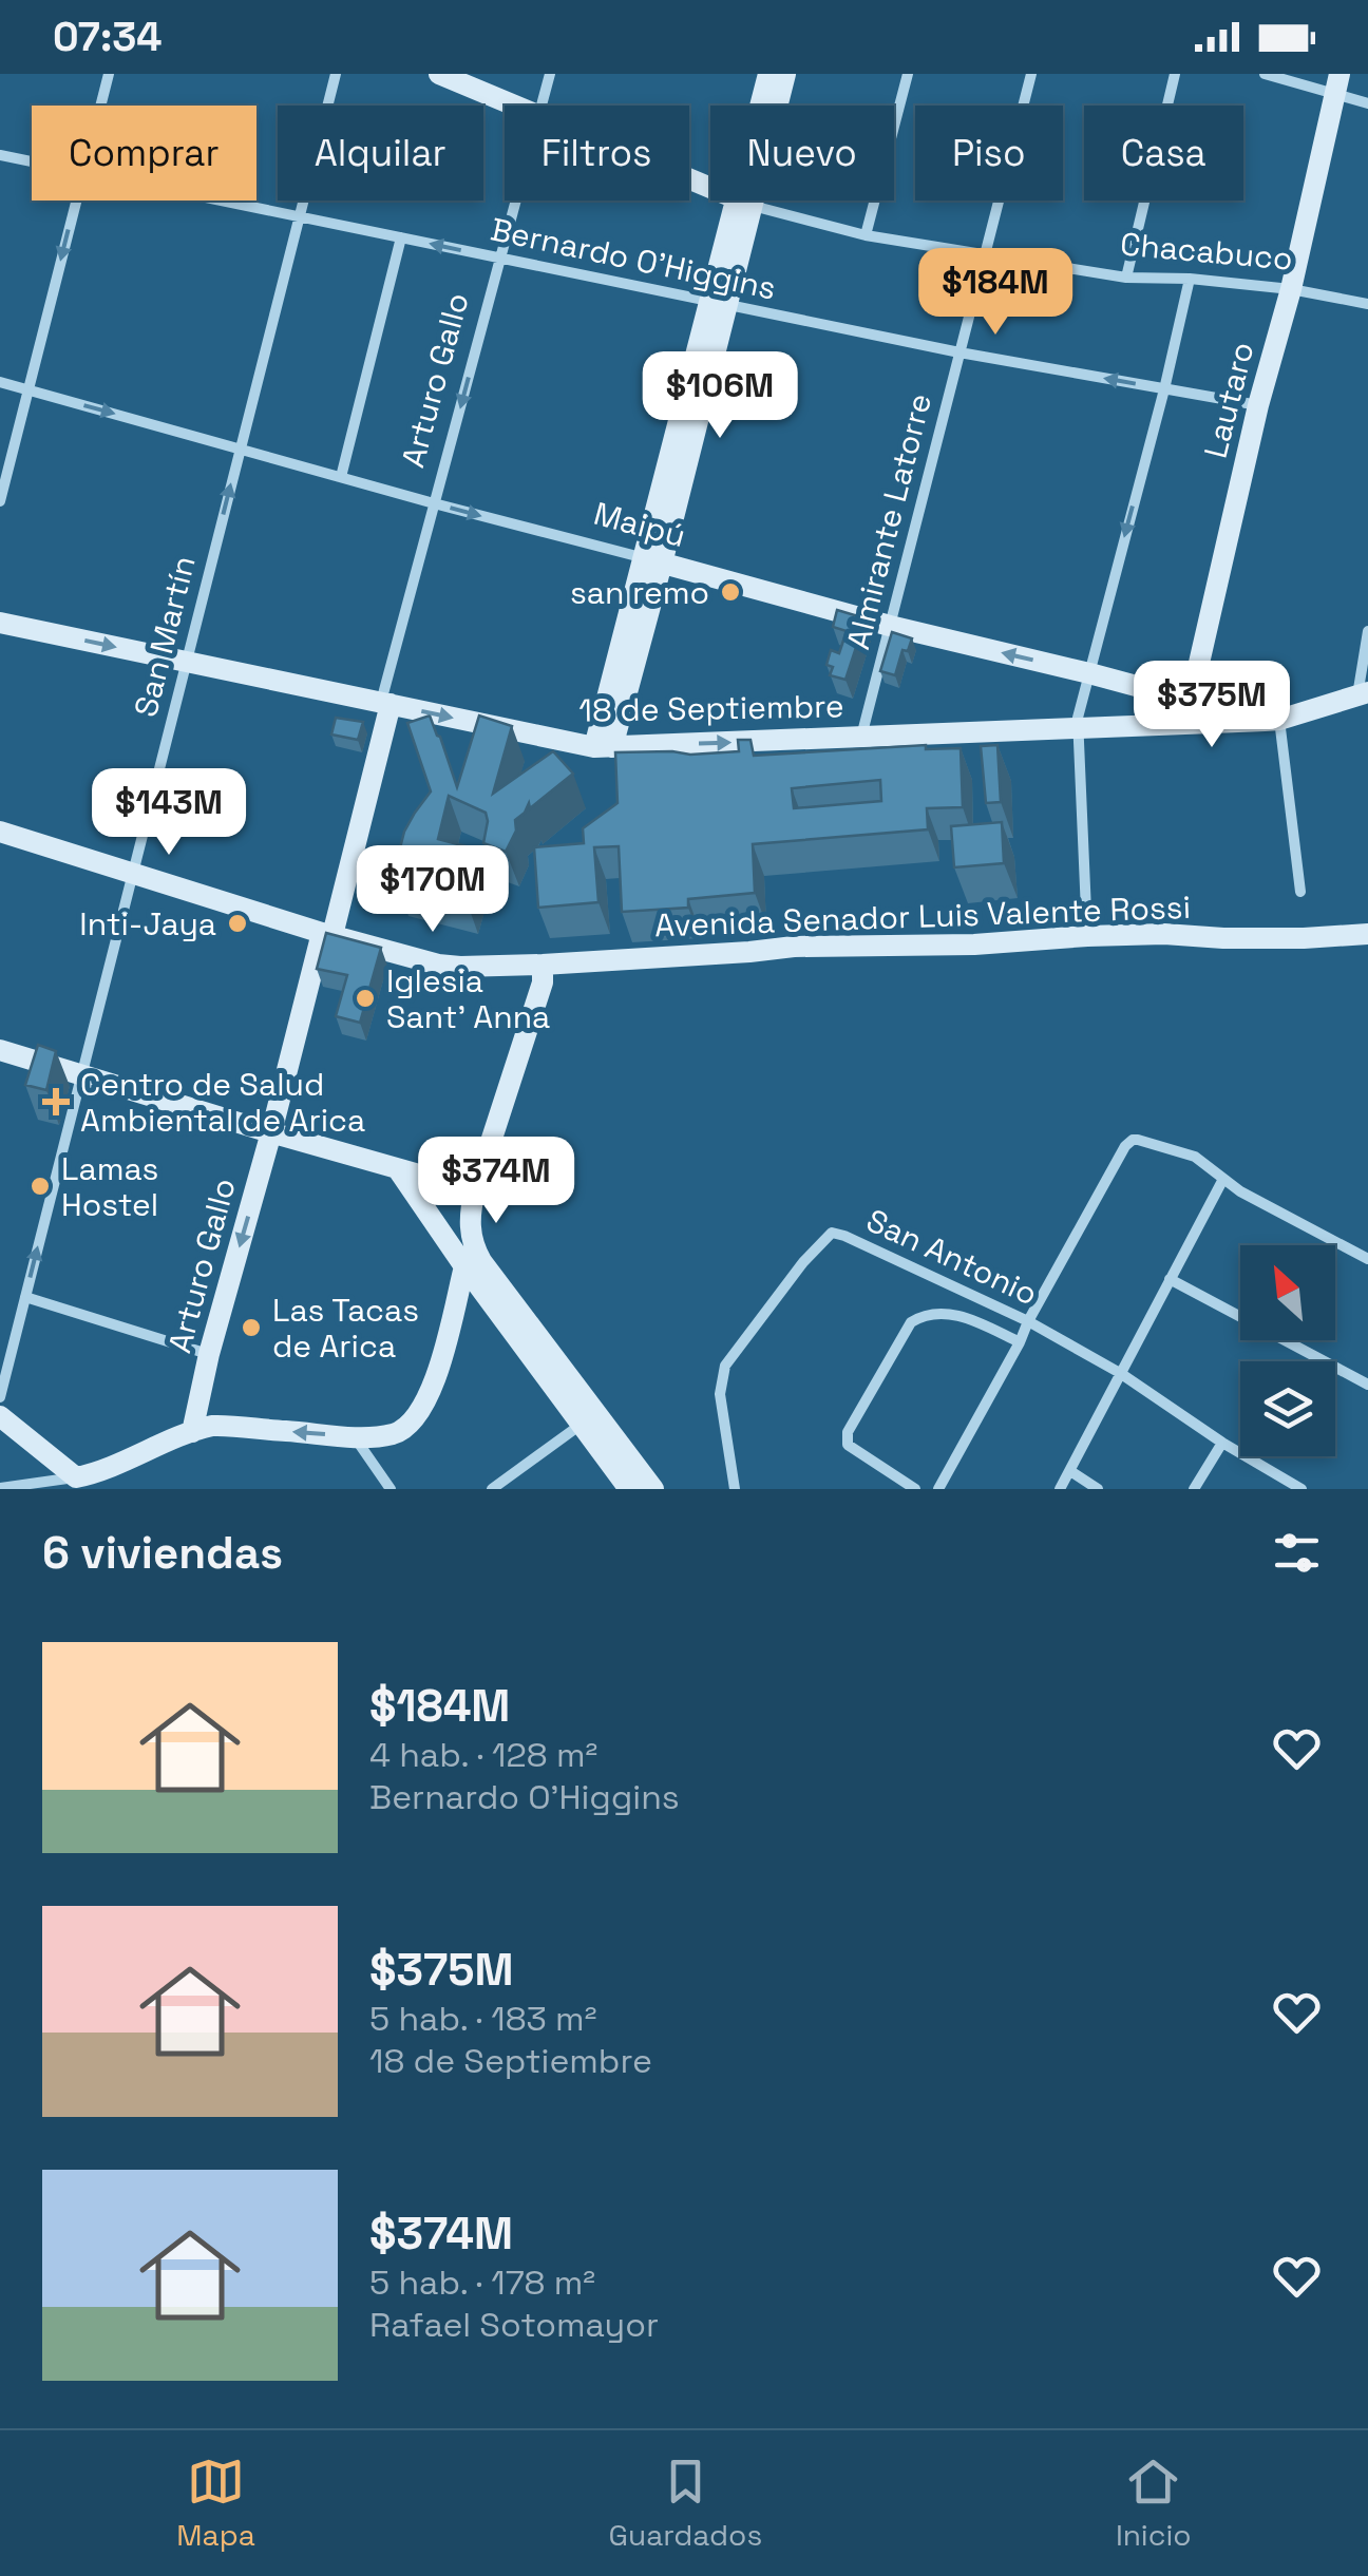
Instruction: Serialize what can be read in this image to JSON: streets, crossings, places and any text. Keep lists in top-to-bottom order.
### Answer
{
  "streets": {
    "main road": [
      "Chacabuco",
      "Arturo Gallo",
      "Lautaro",
      "Maipú",
      "18 de Septiembre",
      "Avenida Senador Luis Valente Rossi"
    ],
    "street": [
      "Bernardo O'Higgins",
      "Almirante Latorre",
      "San Martín",
      "San Antonio"
    ]
  },
  "crossings": [
    ["Chacabuco", "Lautaro"],
    ["Chacabuco", "Almirante Latorre"],
    ["Bernardo O'Higgins", "Arturo Gallo"],
    ["Bernardo O'Higgins", "Lautaro"],
    ["Bernardo O'Higgins", "Almirante Latorre"],
    ["Bernardo O'Higgins", "San Martín"],
    ["Arturo Gallo", "Maipú"],
    ["Arturo Gallo", "18 de Septiembre"],
    ["Arturo Gallo", "Avenida Senador Luis Valente Rossi"],
    ["Lautaro", "Maipú"],
    ["Almirante Latorre", "Maipú"],
    ["Almirante Latorre", "18 de Septiembre"],
    ["Maipú", "San Martín"],
    ["Maipú", "18 de Septiembre"],
    ["San Martín", "18 de Septiembre"],
    ["San Martín", "Avenida Senador Luis Valente Rossi"]
  ],
  "one_way": ["Arturo Gallo", "18 de Septiembre"],
  "places": {
    "other": [
      "san remo",
      "Inti-Jaya",
      "Iglesia Sant' Anna",
      "Lamas Hostel",
      "Las Tacas de Arica"
    ],
    "health": ["Centro de Salud Ambiental de Arica"]
  },
  "north": "top left",
  "page": {
    "status": "07:34",
    "chip": [
      "Comprar",
      "Alquilar",
      "Filtros",
      "Nuevo",
      "Piso",
      "Casa"
    ],
    "price": [
      "$184M",
      "$106M",
      "$375M",
      "$143M",
      "$170M",
      "$374M"
    ],
    "heading": "6 viviendas",
    "list": [
      {
        "name": "$184M",
        "note": "4 hab. · 128 m² · Bernardo O'Higgins"
      },
      {
        "name": "$375M",
        "note": "5 hab. · 183 m² · 18 de Septiembre"
      },
      {
        "name": "$374M",
        "note": "5 hab. · 178 m² · Rafael Sotomayor"
      }
    ],
    "tabs": ["Mapa", "Guardados", "Inicio"]
  }
}
